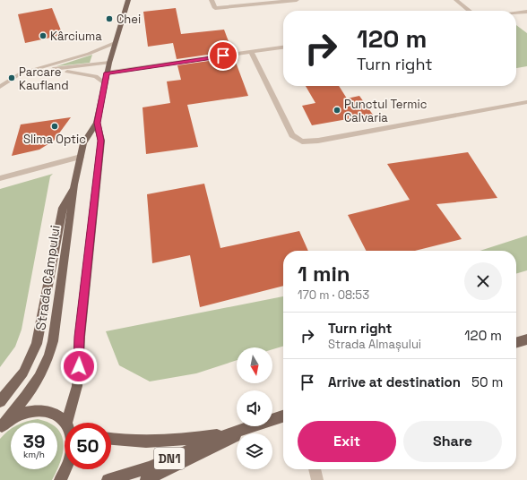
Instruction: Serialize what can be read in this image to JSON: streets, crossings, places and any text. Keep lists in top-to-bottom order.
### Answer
{
  "streets": {
    "main road": ["Strada Câmpului", "DN1"]
  },
  "places": [
    "Chei",
    "Kârciuma",
    "Parcare Kaufland",
    "Punctul Termic Calvaria",
    "Slima Optic"
  ],
  "north": "bottom",
  "page": {
    "turn": ["120 m", "Turn right"],
    "heading": ["1 min", "170 m · 08:53"],
    "list": [
      {
        "name": "Turn right",
        "note": "Strada Almașului",
        "value": "120 m"
      },
      {
        "name": "Arrive at destination",
        "value": "50 m"
      }
    ],
    "buttons": ["Exit", "Share"],
    "speed": "39 km/h",
    "limit": "50"
  }
}
